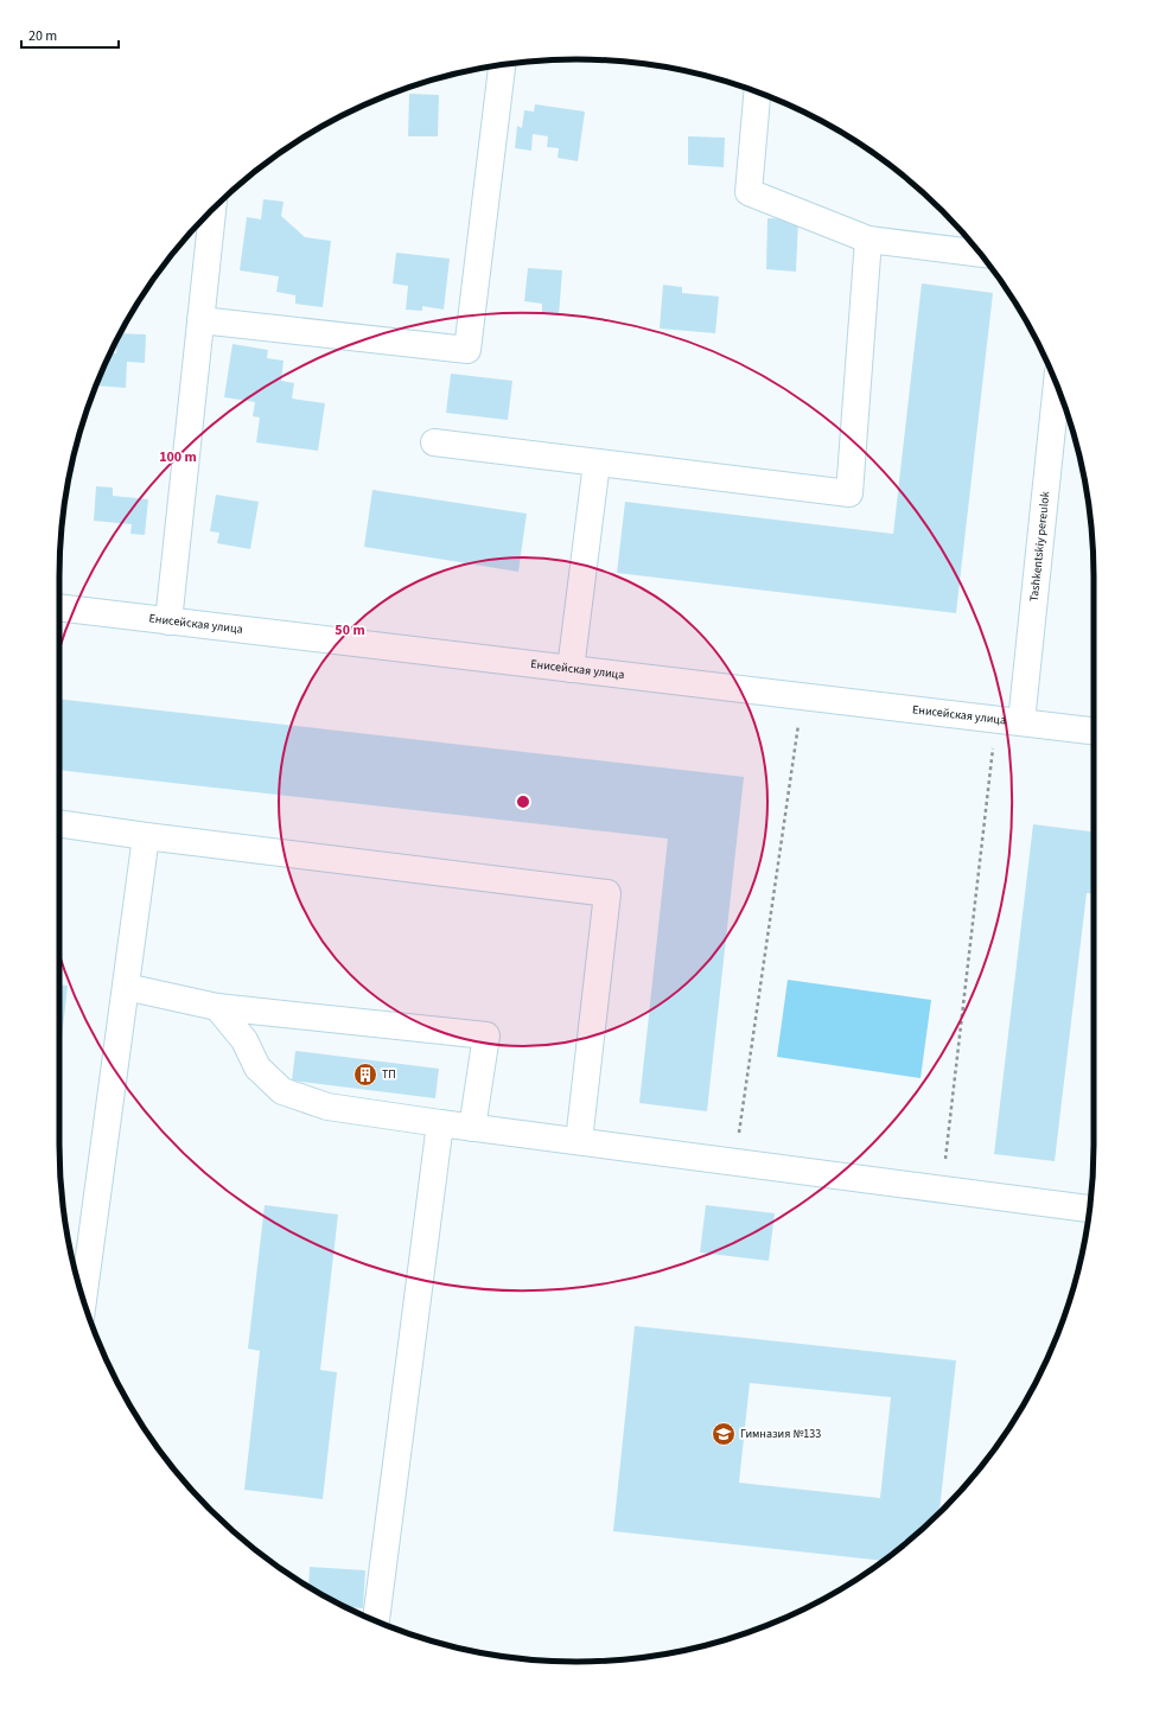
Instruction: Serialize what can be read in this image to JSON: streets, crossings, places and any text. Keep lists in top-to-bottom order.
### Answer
{
  "streets": {
    "street": ["Tashkentskiy pereulok", "Енисейская улица"]
  },
  "crossings": [
    ["Tashkentskiy pereulok", "Енисейская улица"]
  ],
  "places": {
    "building": ["ТП"],
    "school or university": ["Гимназия №133"]
  },
  "scale_bar": "20 m",
  "rings": ["100 m", "50 m"]
}
